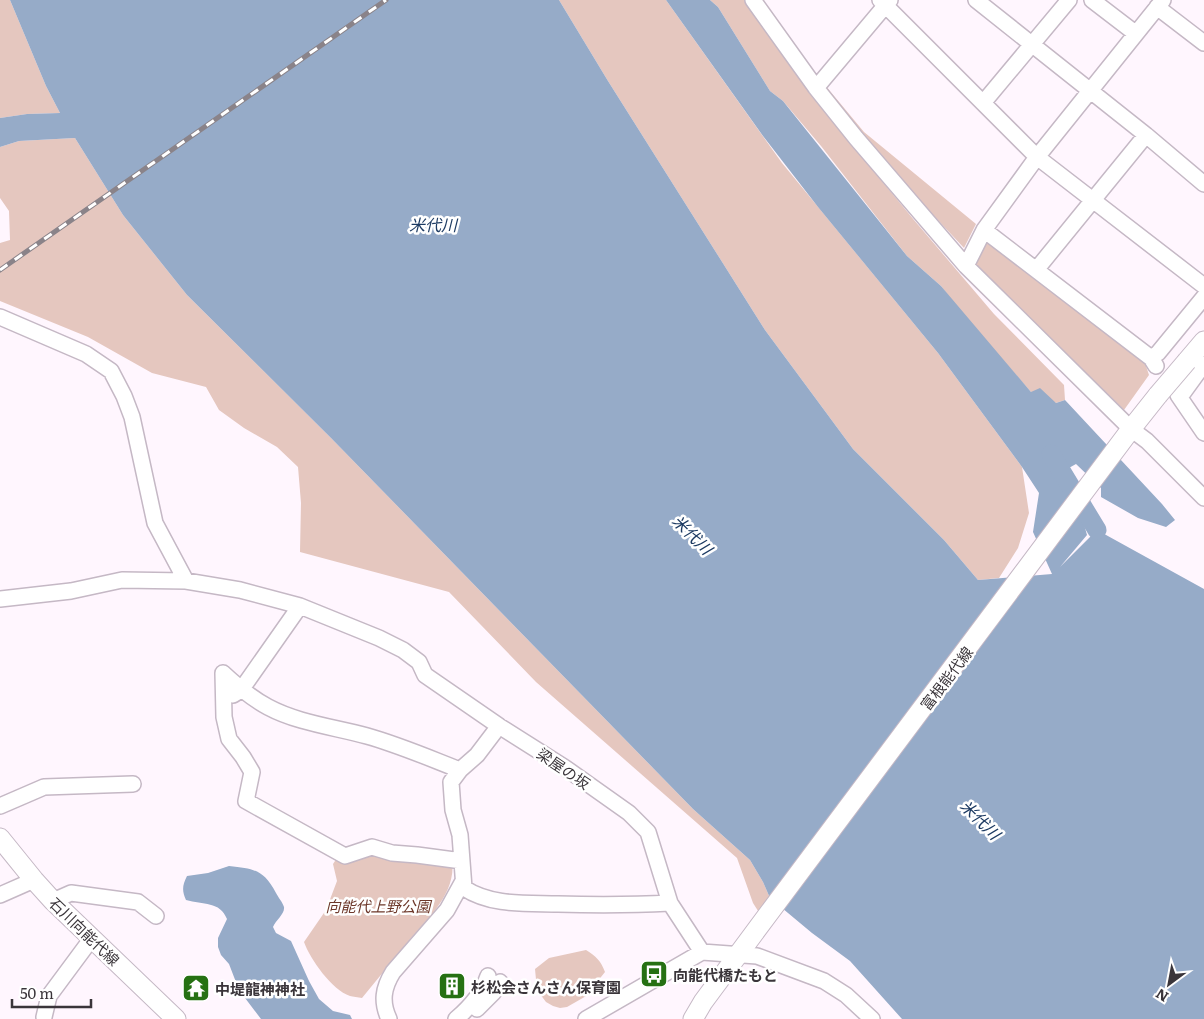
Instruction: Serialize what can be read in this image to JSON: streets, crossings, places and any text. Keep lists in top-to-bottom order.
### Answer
{
  "streets": {
    "main road": ["富根能代線", "石川向能代線"],
    "street": ["梁屋の坂"]
  },
  "water": ["米代川"],
  "parks": ["向能代上野公園"],
  "places": {
    "bus stop": ["向能代橋たもと"],
    "building": ["杉松会さんさん保育園"],
    "temple": ["中堤龍神神社"]
  },
  "scale_bar": "50 m",
  "north": "bottom left"
}
